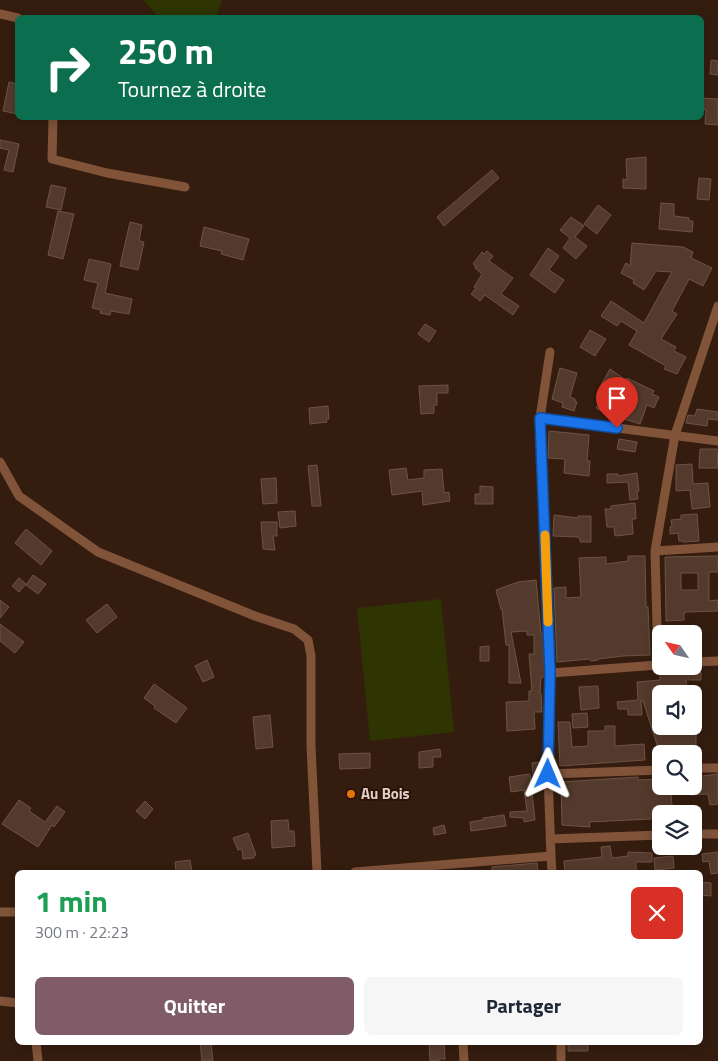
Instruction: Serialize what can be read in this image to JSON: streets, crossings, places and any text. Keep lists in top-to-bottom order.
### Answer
{
  "places": ["Au Bois"],
  "north": "top left",
  "page": {
    "turn": ["250 m", "Tournez à droite"],
    "heading": ["1 min", "300 m · 22:23"],
    "buttons": ["Quitter", "Partager"]
  }
}
